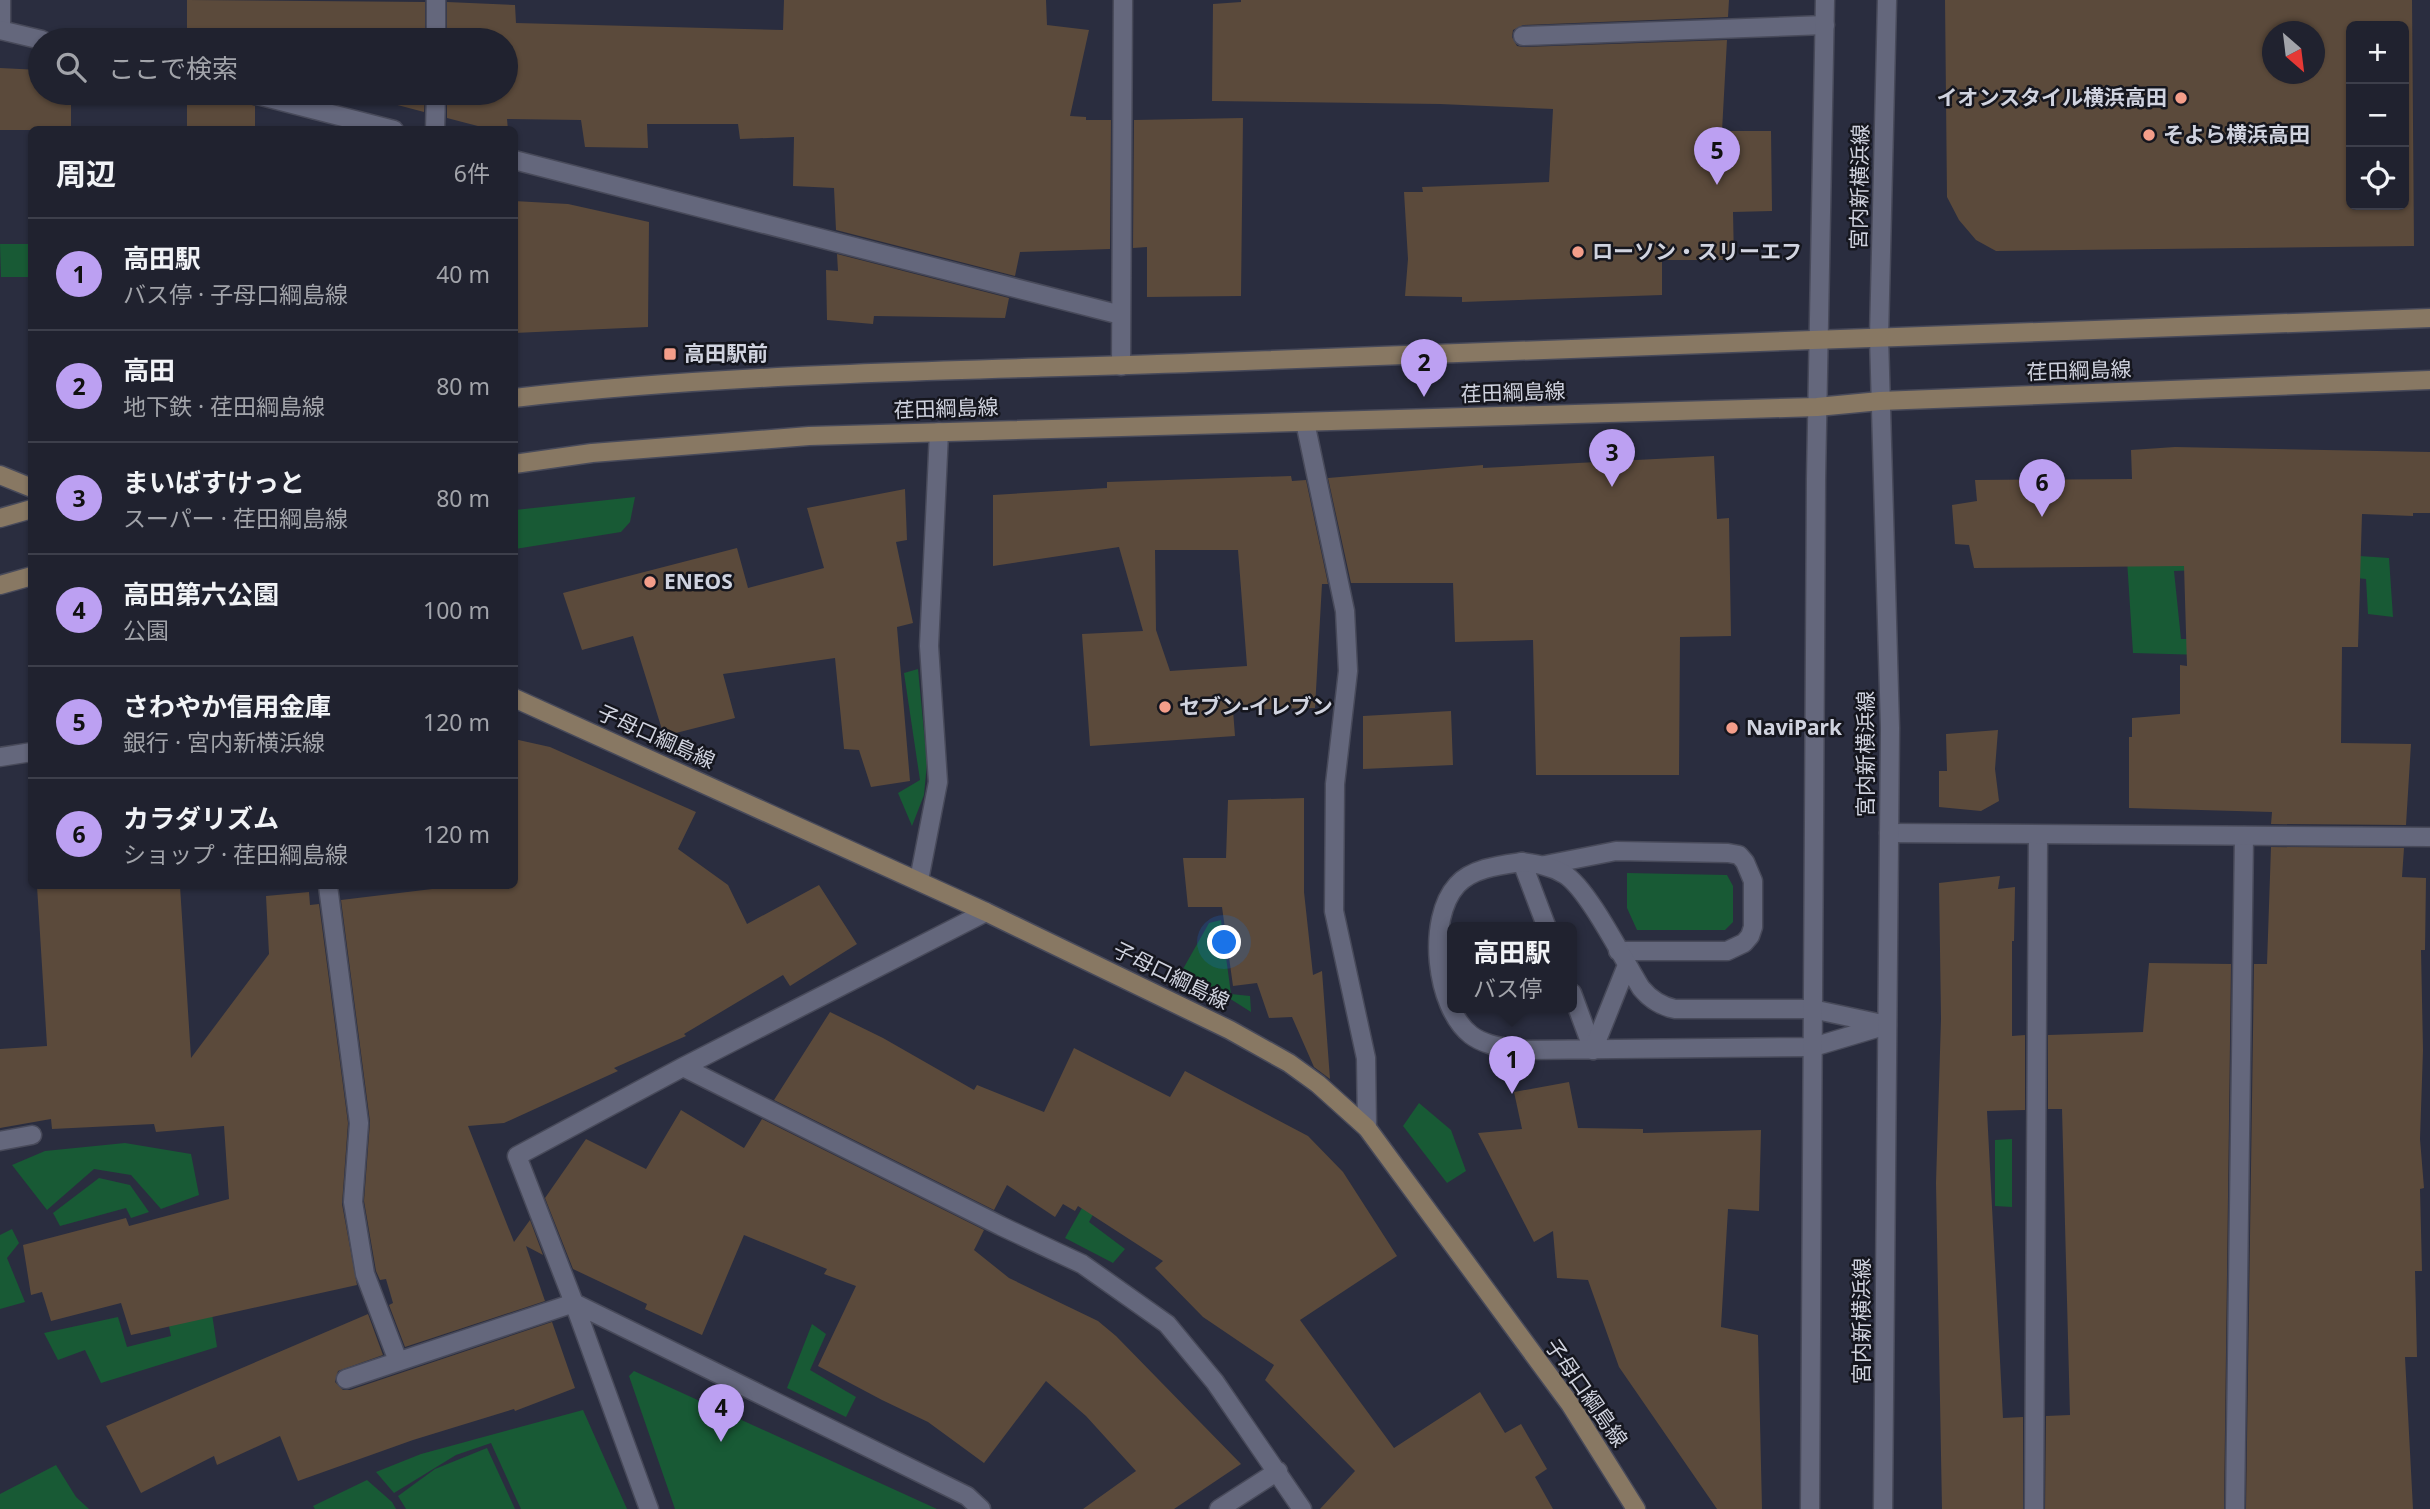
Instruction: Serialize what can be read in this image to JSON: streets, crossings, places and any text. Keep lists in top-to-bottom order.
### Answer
{
  "streets": {
    "main road": ["荏田綱島線", "子母口綱島線"],
    "street": ["宮内新横浜線"]
  },
  "crossings": [
    ["宮内新横浜線", "荏田綱島線"]
  ],
  "places": {
    "other": [
      "イオンスタイル横浜高田",
      "そよら横浜高田",
      "ローソン・スリーエフ",
      "ENEOS",
      "セブン-イレブン",
      "NaviPark"
    ],
    "transit": ["高田駅前"]
  },
  "north": "bottom right",
  "page": {
    "map_buttons": ["+", "−"],
    "search": "ここで検索",
    "heading": ["周辺", "6件"],
    "pins": [
      "5",
      "2",
      "3",
      "6",
      "1",
      "4"
    ],
    "list": [
      {
        "mark": "1",
        "name": "高田駅",
        "note": "バス停 · 子母口綱島線",
        "value": "40 m"
      },
      {
        "mark": "2",
        "name": "高田",
        "note": "地下鉄 · 荏田綱島線",
        "value": "80 m"
      },
      {
        "mark": "3",
        "name": "まいばすけっと",
        "note": "スーパー · 荏田綱島線",
        "value": "80 m"
      },
      {
        "mark": "4",
        "name": "高田第六公園",
        "note": "公園",
        "value": "100 m"
      },
      {
        "mark": "5",
        "name": "さわやか信用金庫",
        "note": "銀行 · 宮内新横浜線",
        "value": "120 m"
      },
      {
        "mark": "6",
        "name": "カラダリズム",
        "note": "ショップ · 荏田綱島線",
        "value": "120 m"
      }
    ],
    "popup": ["高田駅", "バス停"]
  }
}
